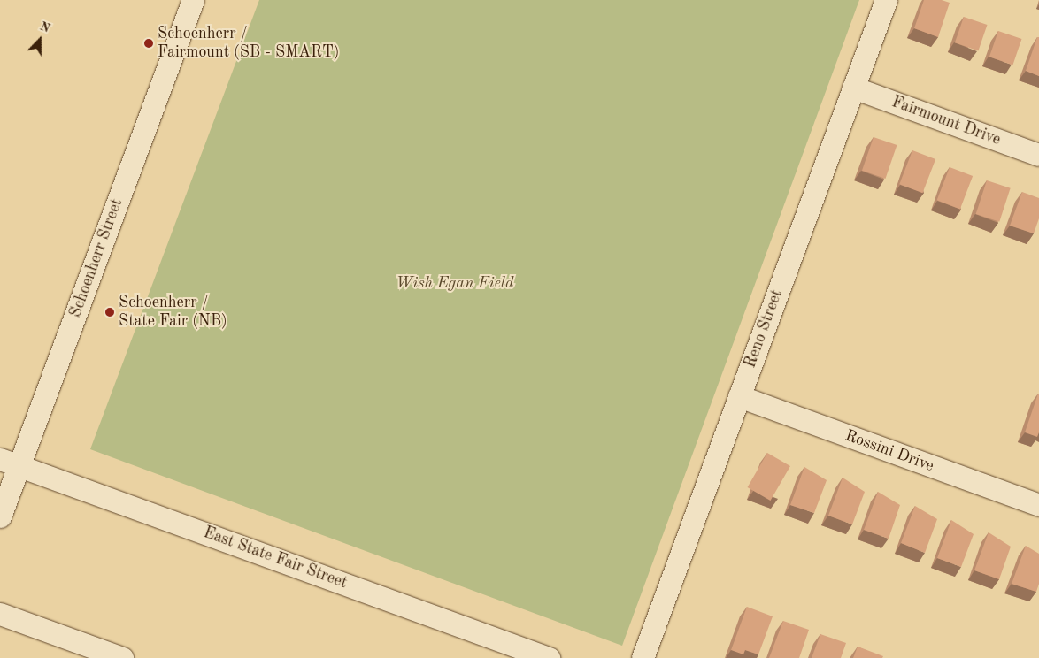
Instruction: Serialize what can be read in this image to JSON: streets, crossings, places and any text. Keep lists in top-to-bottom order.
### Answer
{
  "streets": {
    "street": [
      "Fairmount Drive",
      "Schoenherr Street",
      "Reno Street",
      "Rossini Drive",
      "East State Fair Street"
    ]
  },
  "crossings": [
    ["Fairmount Drive", "Reno Street"],
    ["Schoenherr Street", "East State Fair Street"],
    ["Reno Street", "Rossini Drive"]
  ],
  "parks": ["Wish Egan Field"],
  "places": ["Schoenherr / Fairmount (SB - SMART)", "Schoenherr / State Fair (NB)"],
  "north": "top"
}
